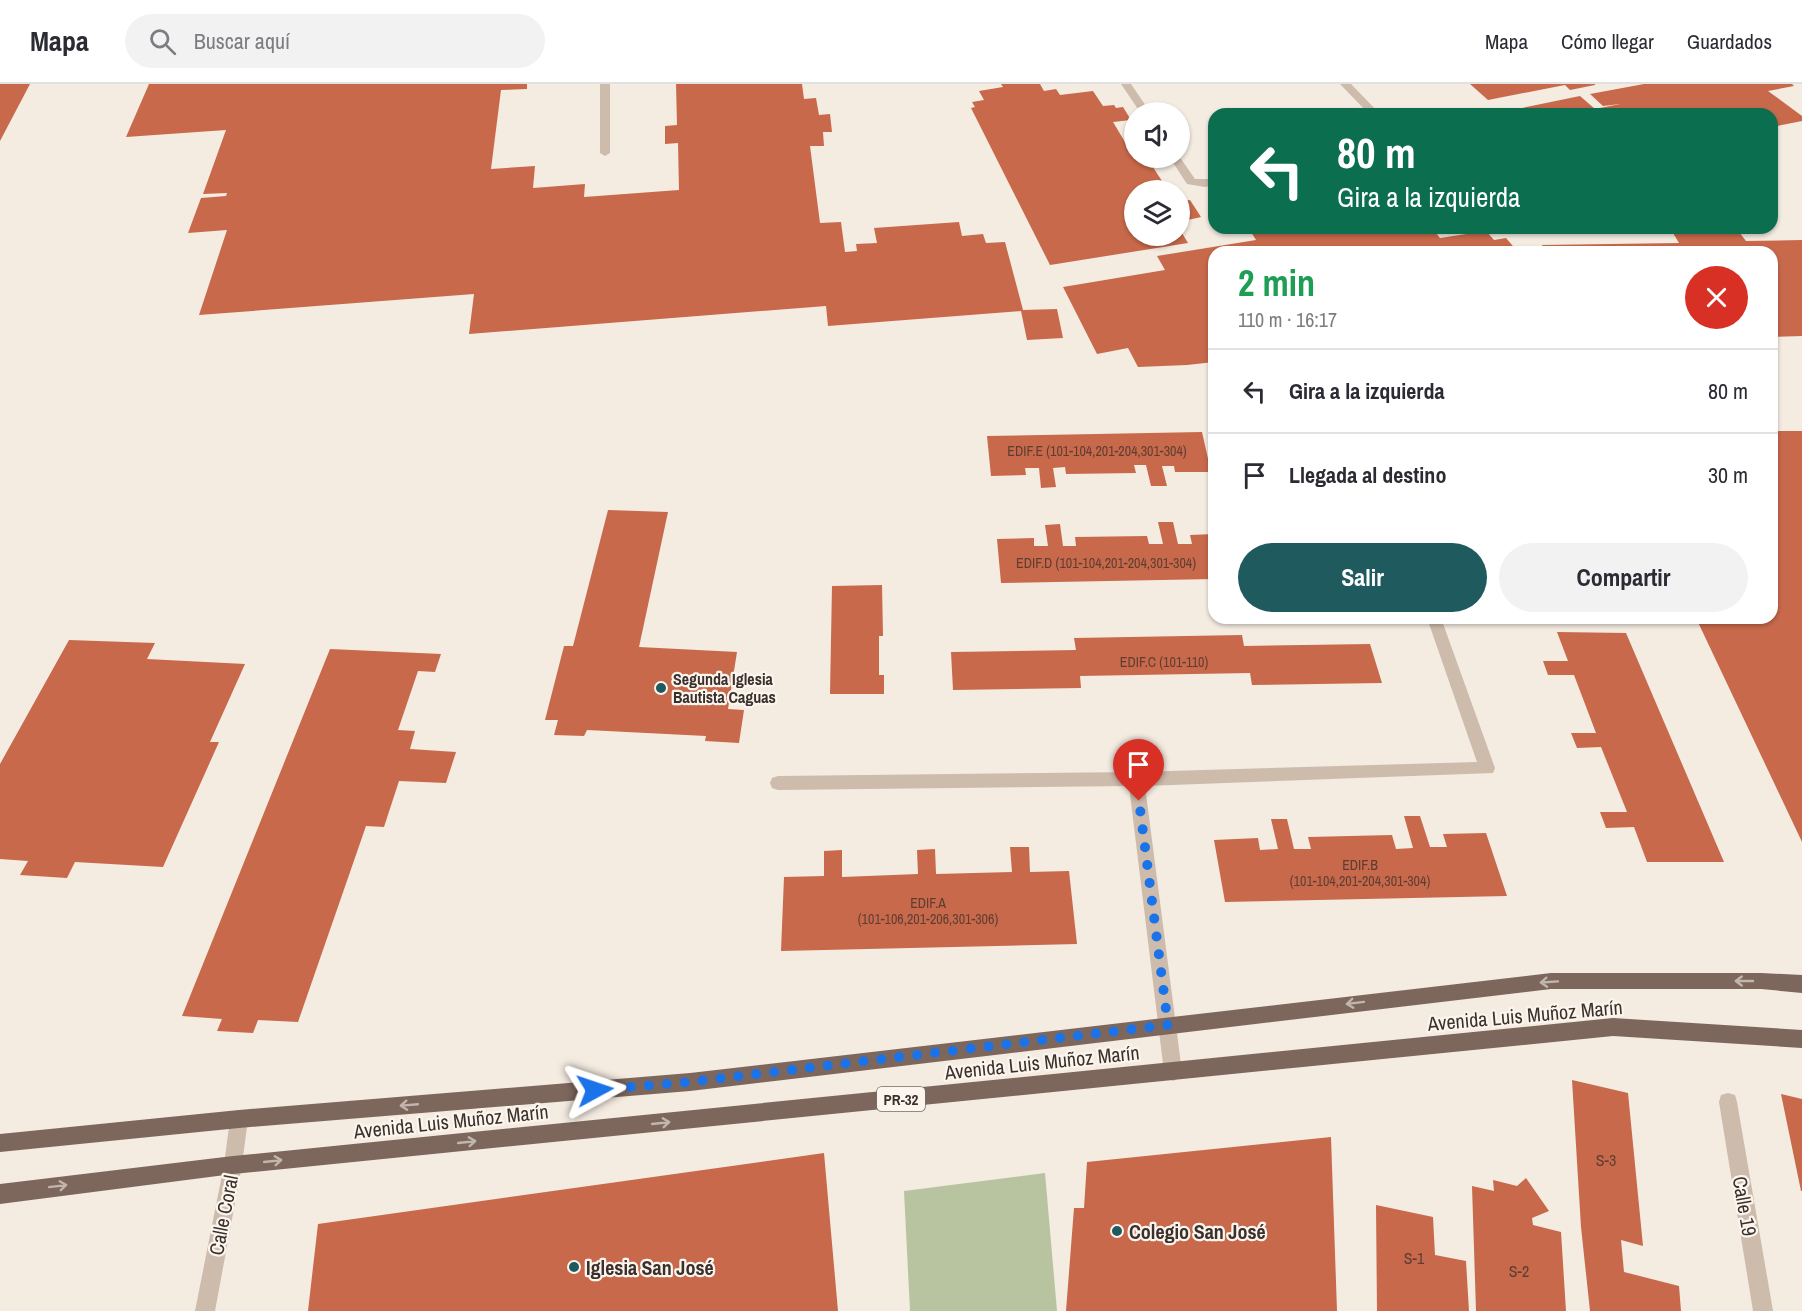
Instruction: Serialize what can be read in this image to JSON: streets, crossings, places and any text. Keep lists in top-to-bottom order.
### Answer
{
  "streets": {
    "main road": ["Avenida Luis Muñoz Marín", "PR-32"],
    "street": ["Calle 19", "Calle Coral"]
  },
  "crossings": [
    ["Avenida Luis Muñoz Marín", "Calle Coral"]
  ],
  "places": ["Segunda Iglesia Bautista Caguas", "Colegio San José", "Iglesia San José"],
  "house_numbers": [
    "EDIF.E (101-104,201-204,301-304)",
    "EDIF.D (101-104,201-204,301-304)",
    "EDIF.C (101-110)",
    "EDIF.B (101-104,201-204,301-304)",
    "EDIF.A (101-106,201-206,301-306)",
    "S-3",
    "S-1",
    "S-2"
  ],
  "page": {
    "header": "Mapa",
    "search": "Buscar aquí",
    "nav": ["Mapa", "Cómo llegar", "Guardados"],
    "turn": ["80 m", "Gira a la izquierda"],
    "heading": ["2 min", "110 m · 16:17"],
    "list": [
      {
        "name": "Gira a la izquierda",
        "value": "80 m"
      },
      {
        "name": "Llegada al destino",
        "value": "30 m"
      }
    ],
    "buttons": ["Salir", "Compartir"]
  }
}
